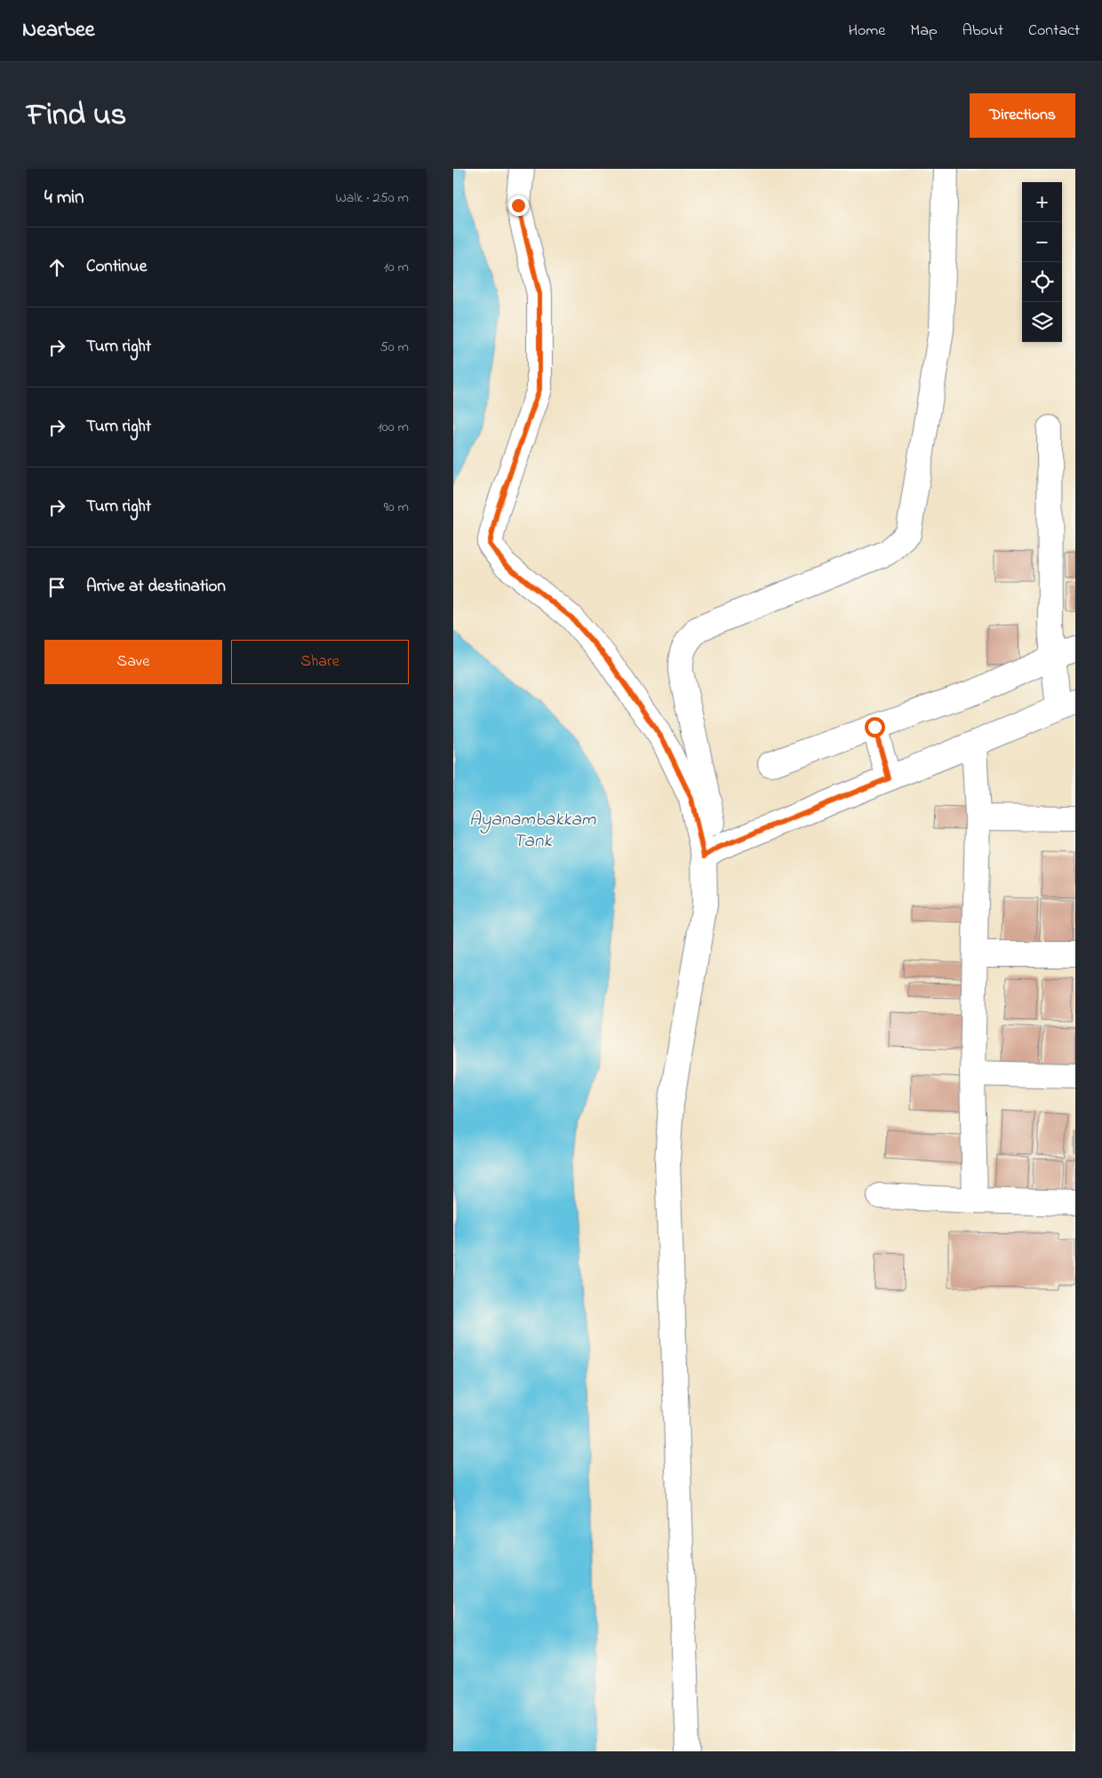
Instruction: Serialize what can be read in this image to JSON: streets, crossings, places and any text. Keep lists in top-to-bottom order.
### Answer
{
  "water": ["Ayanambakkam Tank"],
  "page": {
    "header": "Nearbee",
    "nav": [
      "Home",
      "Map",
      "About",
      "Contact"
    ],
    "title": "Find us",
    "buttons": [
      "Directions",
      ["Save", "Share"]
    ],
    "heading": ["4 min", "Walk · 250 m"],
    "map_buttons": ["+", "−"],
    "list": [
      ["Continue", "10 m"],
      ["Turn right", "50 m"],
      ["Turn right", "100 m"],
      ["Turn right", "90 m"],
      "Arrive at destination"
    ]
  }
}
